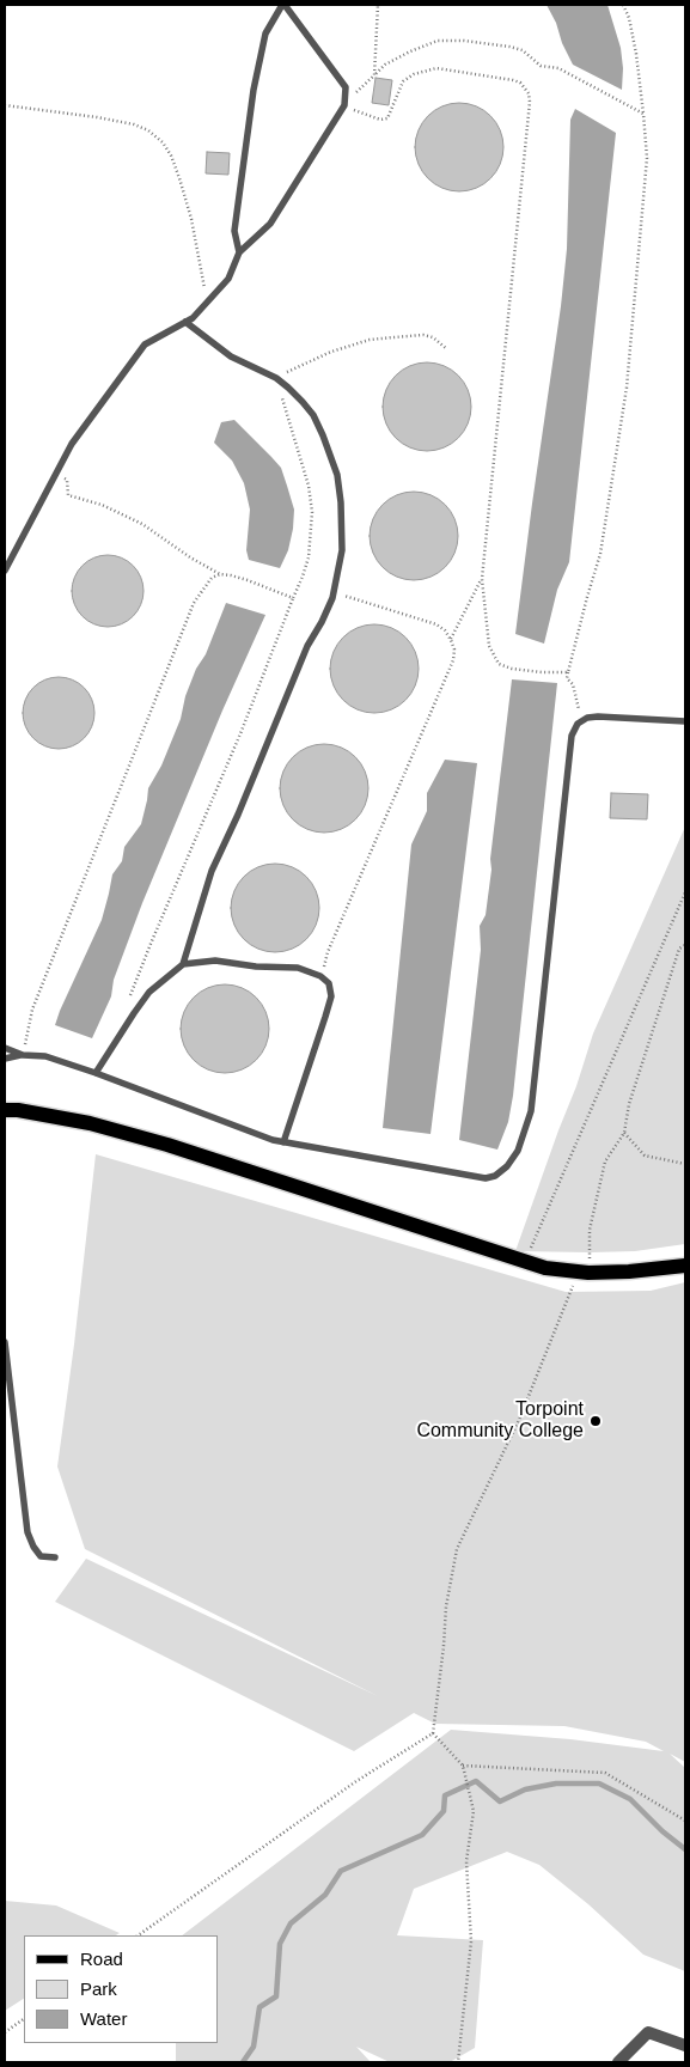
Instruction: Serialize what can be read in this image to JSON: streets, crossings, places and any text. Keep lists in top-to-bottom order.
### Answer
{
  "places": ["Torpoint Community College"],
  "legend": ["Road", "Park", "Water"]
}
